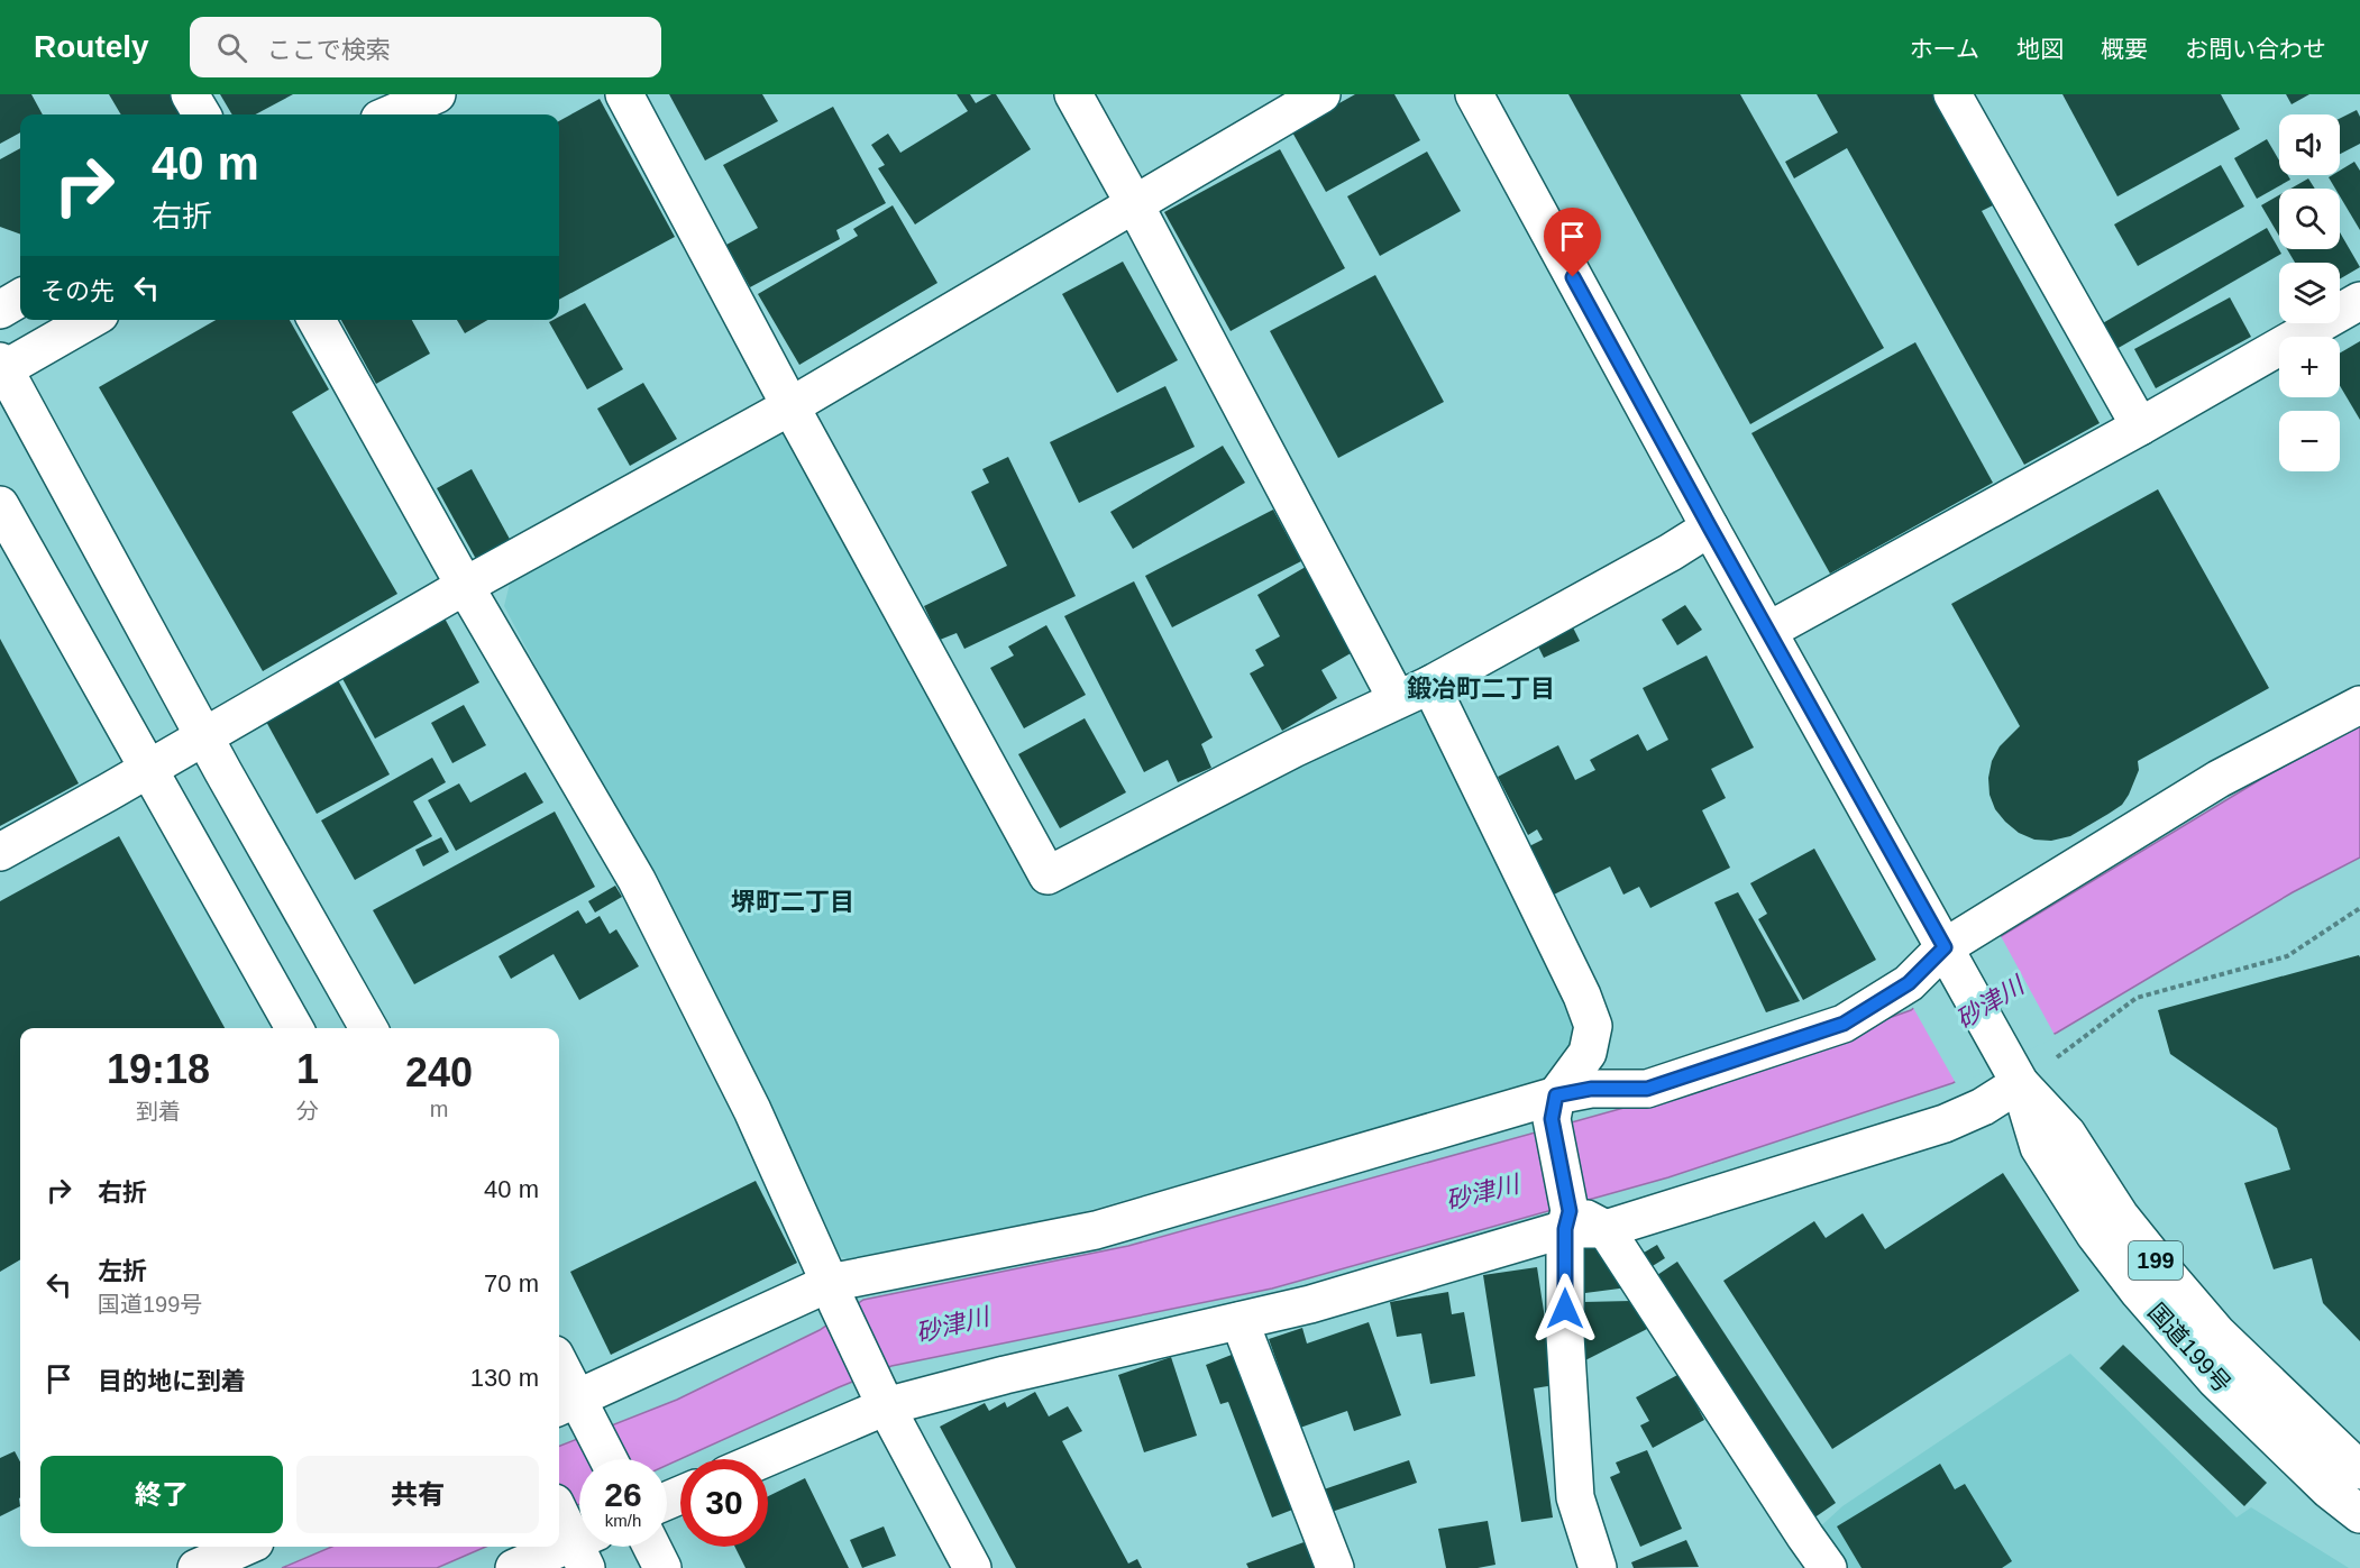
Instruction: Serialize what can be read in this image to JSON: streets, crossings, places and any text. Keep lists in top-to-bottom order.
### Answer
{
  "streets": {
    "main road": ["199", "国道199号"]
  },
  "districts": ["鍛冶町二丁目", "堺町二丁目"],
  "water": ["砂津川"],
  "page": {
    "header": "Routely",
    "search": "ここで検索",
    "nav": [
      "ホーム",
      "地図",
      "概要",
      "お問い合わせ"
    ],
    "map_buttons": ["+", "−"],
    "turn": ["40 m", "右折"],
    "then": "その先",
    "eta": [
      "19:18",
      "到着",
      "1",
      "分",
      "240",
      "m"
    ],
    "list": [
      {
        "name": "右折",
        "value": "40 m"
      },
      {
        "name": "左折",
        "note": "国道199号",
        "value": "70 m"
      },
      {
        "name": "目的地に到着",
        "value": "130 m"
      }
    ],
    "buttons": ["終了", "共有"],
    "speed": "26 km/h",
    "limit": "30"
  }
}
